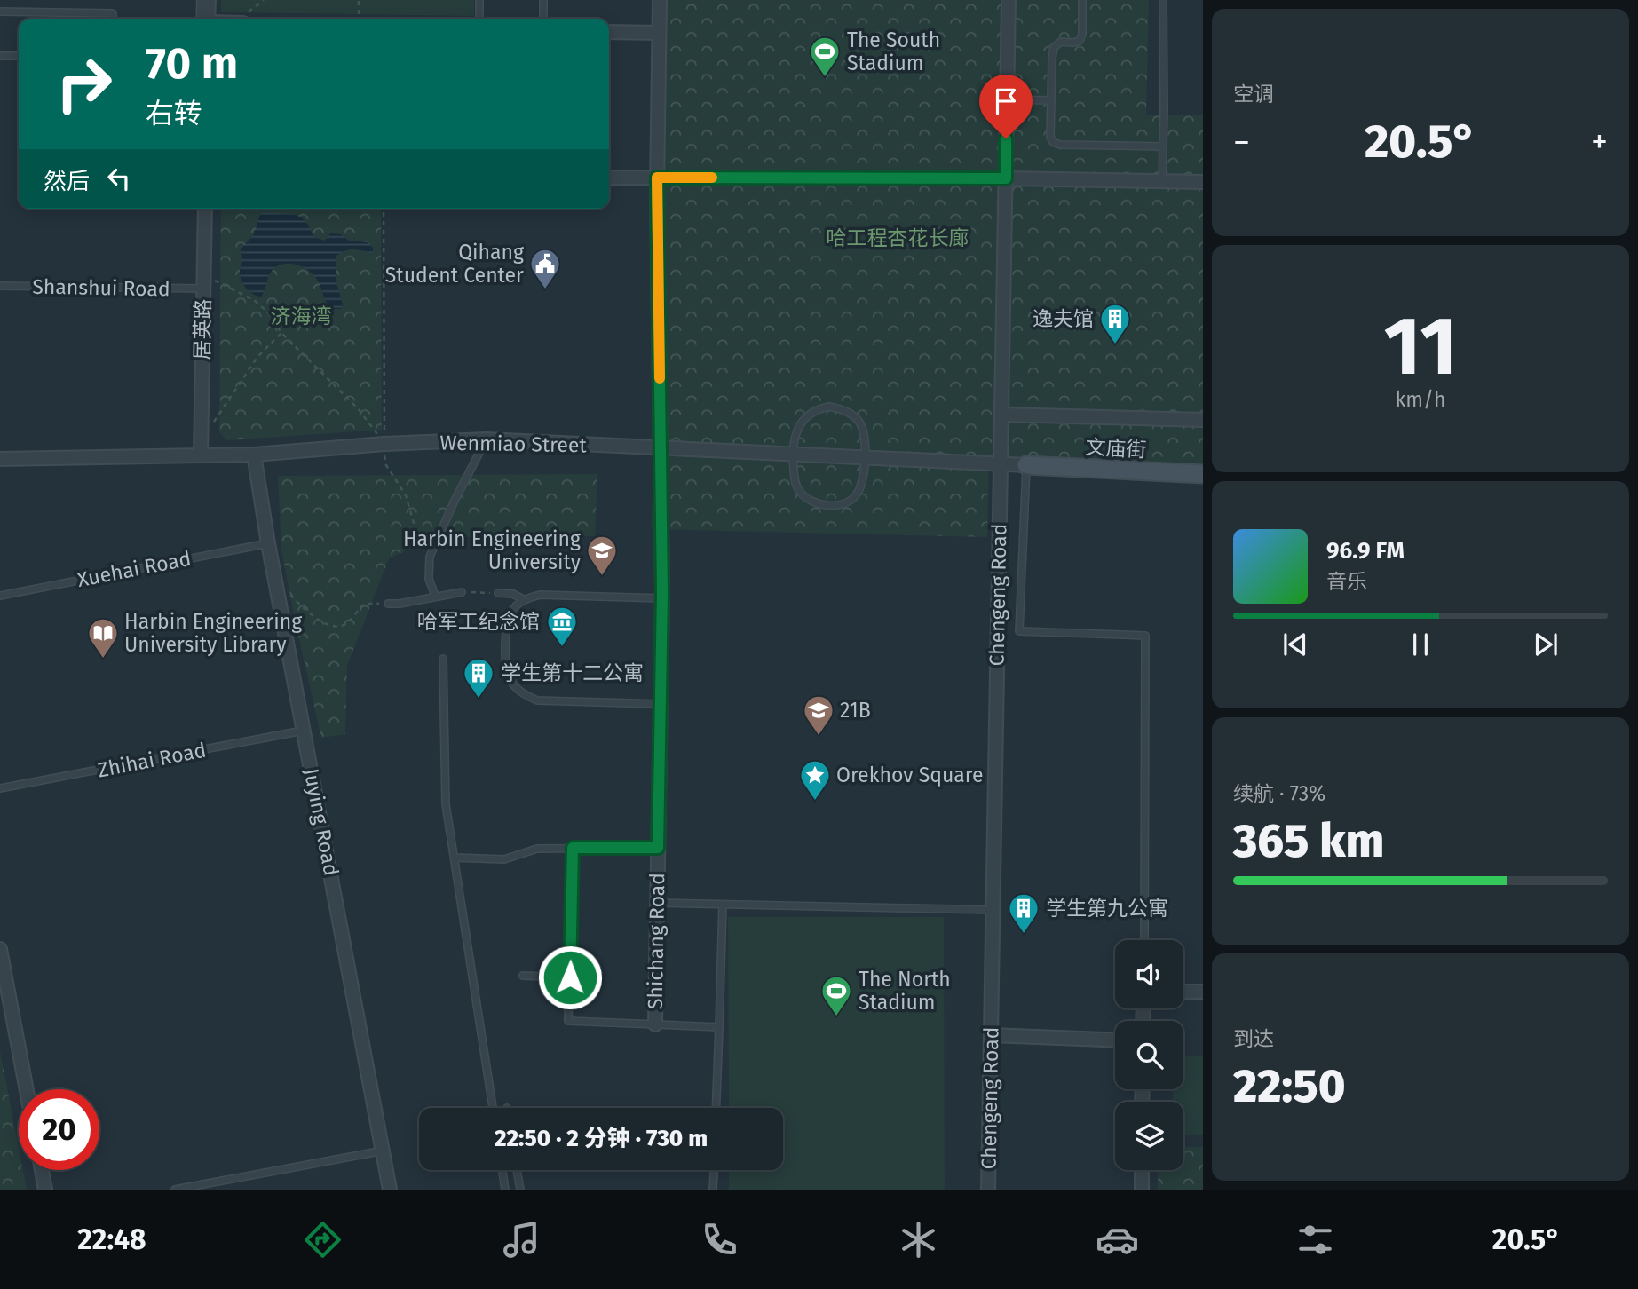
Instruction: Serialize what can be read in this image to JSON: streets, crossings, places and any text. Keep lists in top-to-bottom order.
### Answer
{
  "streets": {
    "main road": ["文庙街"],
    "street": [
      "居英路",
      "Wenmiao Street",
      "Chengeng Road",
      "Juying Road",
      "Shichang Road"
    ],
    "lane": ["Shanshui Road", "Xuehai Road", "Zhihai Road"]
  },
  "crossings": [
    ["Shanshui Road", "居英路"],
    ["居英路", "Wenmiao Street"],
    ["Wenmiao Street", "文庙街"],
    ["Wenmiao Street", "Chengeng Road"],
    ["Wenmiao Street", "Juying Road"],
    ["Wenmiao Street", "Shichang Road"],
    ["Xuehai Road", "Juying Road"],
    ["Zhihai Road", "Juying Road"]
  ],
  "parks": ["哈工程杏花长廊", "济海湾"],
  "places": {
    "sports": ["The South Stadium", "The North Stadium"],
    "public building": ["Qihang Student Center"],
    "building": ["逸夫馆", "学生第十二公寓", "学生第九公寓"],
    "school or university": ["Harbin Engineering University", "21B"],
    "museum": ["哈军工纪念馆"],
    "library": ["Harbin Engineering University Library"],
    "place": ["Orekhov Square"]
  },
  "page": {
    "tile": [
      "空调",
      ["11", "km/h"],
      ["续航 · 73%", "365 km"],
      ["到达", "22:50"]
    ],
    "turn": ["70 m", "右转"],
    "heat": ["−", "20.5°", "+"],
    "then": "然后",
    "song": ["96.9 FM", "音乐"],
    "limit": "20",
    "trip": "22:50 · 2 分钟 · 730 m",
    "tabs": ["22:48", "20.5°"]
  }
}
